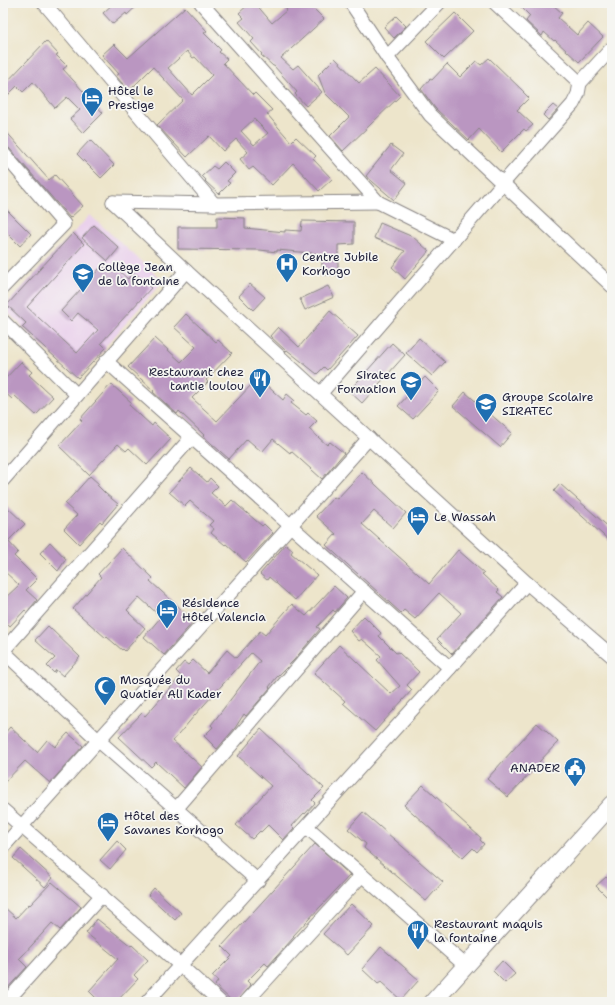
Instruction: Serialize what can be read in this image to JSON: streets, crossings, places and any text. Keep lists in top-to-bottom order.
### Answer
{
  "places": {
    "hotel": [
      "Hôtel le Prestige",
      "Le Wassah",
      "Résidence Hôtel Valencia",
      "Hôtel des Savanes Korhogo"
    ],
    "hospital": ["Centre Jubile Korhogo"],
    "school or university": ["Collège Jean de la fontaine", "Siratec Formation", "Groupe Scolaire SIRATEC"],
    "restaurant": ["Restaurant chez tantie loulou", "Restaurant maquis la fontaine"],
    "mosque": ["Mosquée du Quatier Ali Kader"],
    "public building": ["ANADER"]
  }
}
